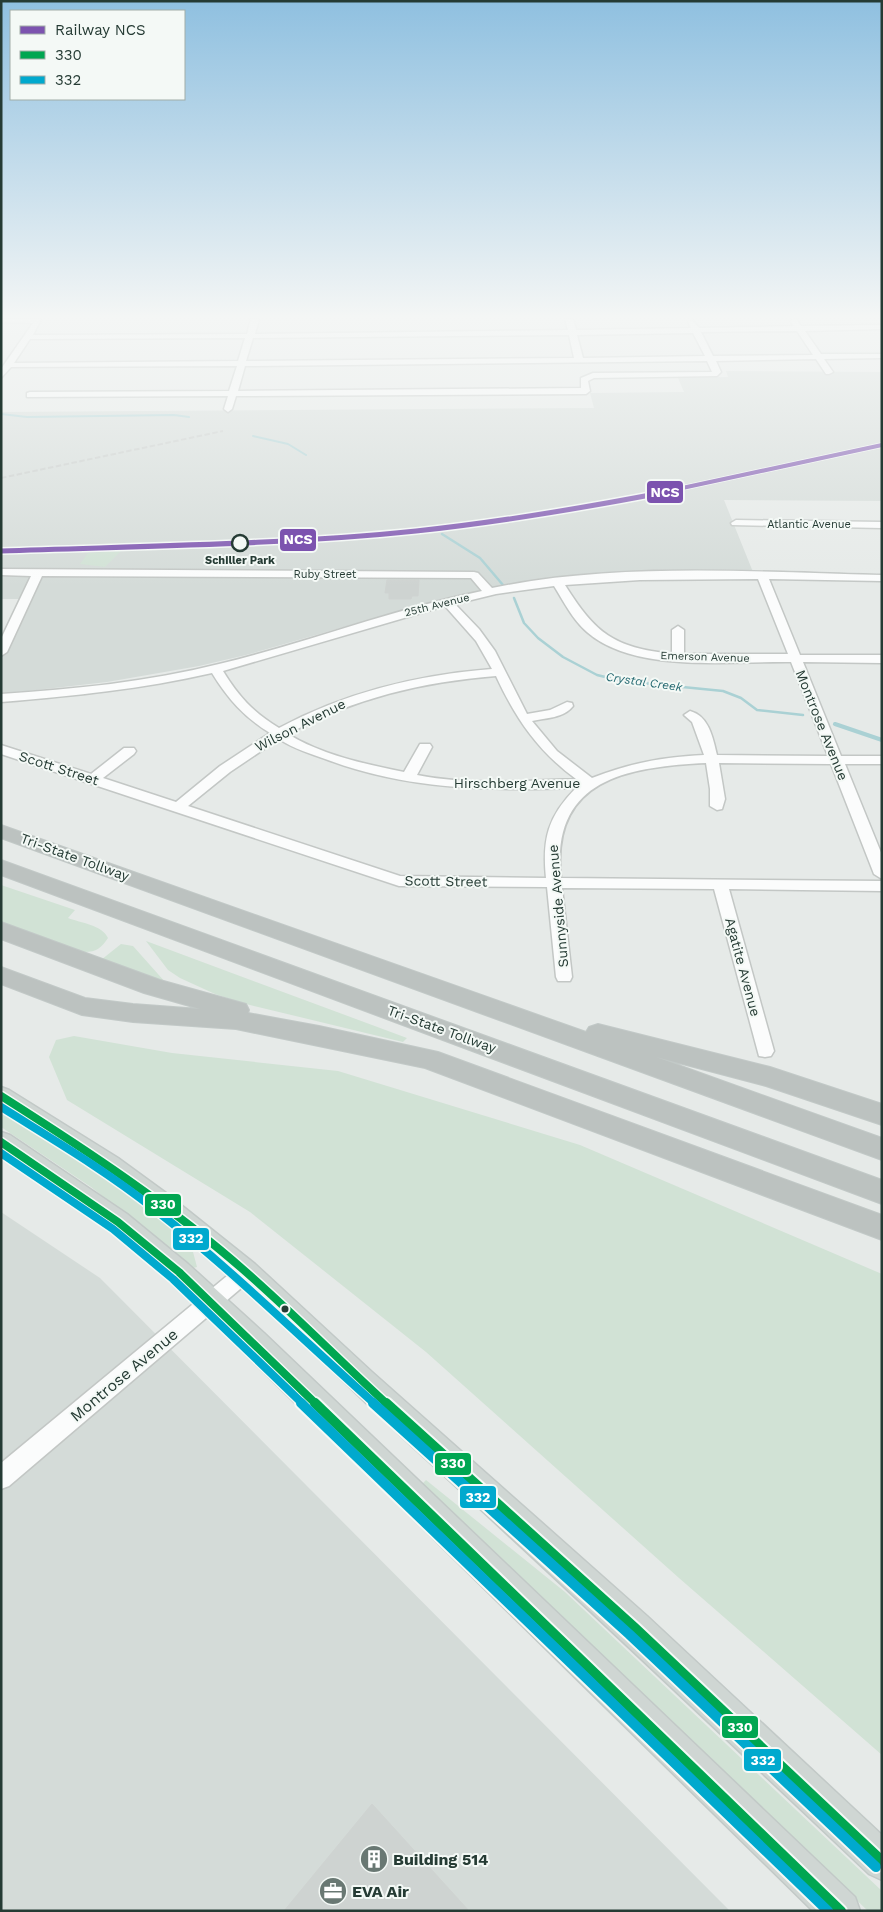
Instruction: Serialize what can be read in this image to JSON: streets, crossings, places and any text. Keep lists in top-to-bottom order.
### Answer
{
  "streets": {
    "highway": ["Tri-State Tollway"],
    "street": [
      "Atlantic Avenue",
      "Ruby Street",
      "25th Avenue",
      "Emerson Avenue",
      "Wilson Avenue",
      "Montrose Avenue",
      "Scott Street",
      "Hirschberg Avenue",
      "Sunnyside Avenue",
      "Agatite Avenue"
    ]
  },
  "crossings": [
    ["Ruby Street", "25th Avenue"],
    ["25th Avenue", "Emerson Avenue"],
    ["25th Avenue", "Montrose Avenue"],
    ["25th Avenue", "Hirschberg Avenue"],
    ["Emerson Avenue", "Montrose Avenue"],
    ["Wilson Avenue", "Scott Street"],
    ["Wilson Avenue", "Hirschberg Avenue"],
    ["Montrose Avenue", "Hirschberg Avenue"],
    ["Scott Street", "Sunnyside Avenue"],
    ["Scott Street", "Agatite Avenue"],
    ["Hirschberg Avenue", "Sunnyside Avenue"]
  ],
  "water": ["Crystal Creek"],
  "places": {
    "other": ["Schiller Park"],
    "building": ["Building 514"],
    "office": ["EVA Air"]
  },
  "lines": ["rail line NCS", "transit line 330", "transit line 332"],
  "legend": ["Railway NCS", "330", "332"]
}
